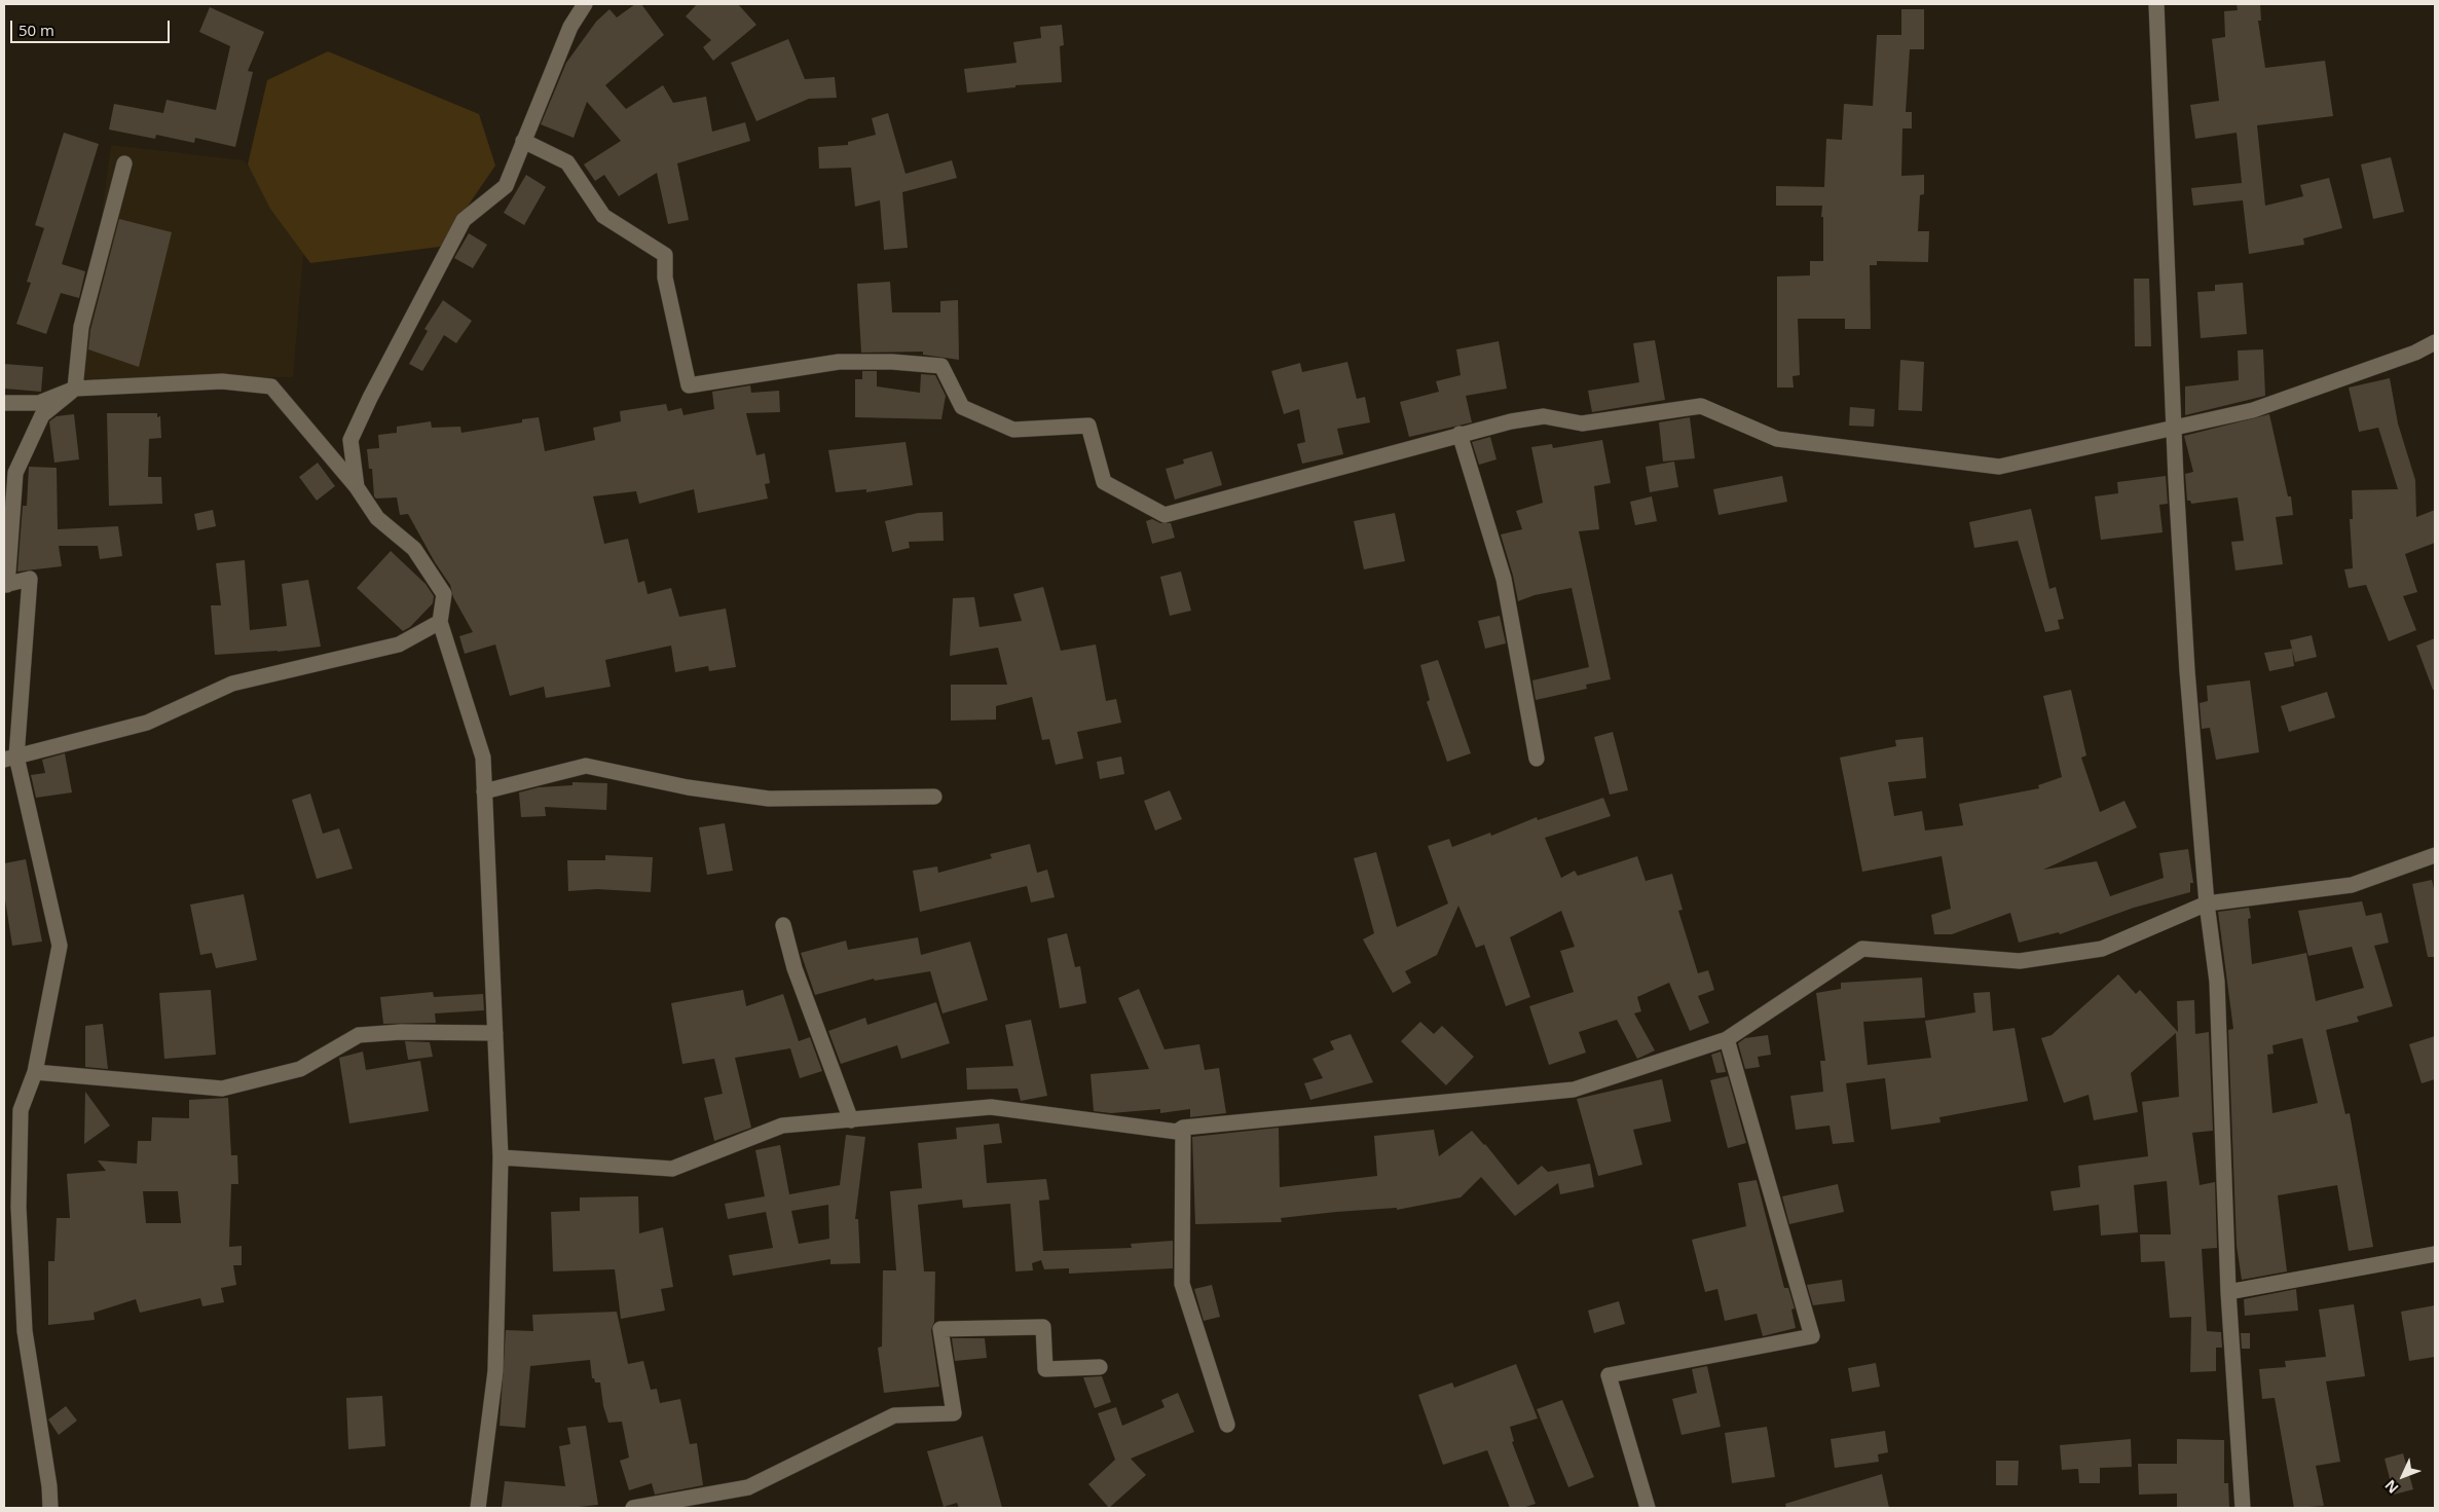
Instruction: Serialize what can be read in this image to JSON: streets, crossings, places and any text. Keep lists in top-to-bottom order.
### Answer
{
  "scale_bar": "50 m",
  "north": "bottom left"
}
